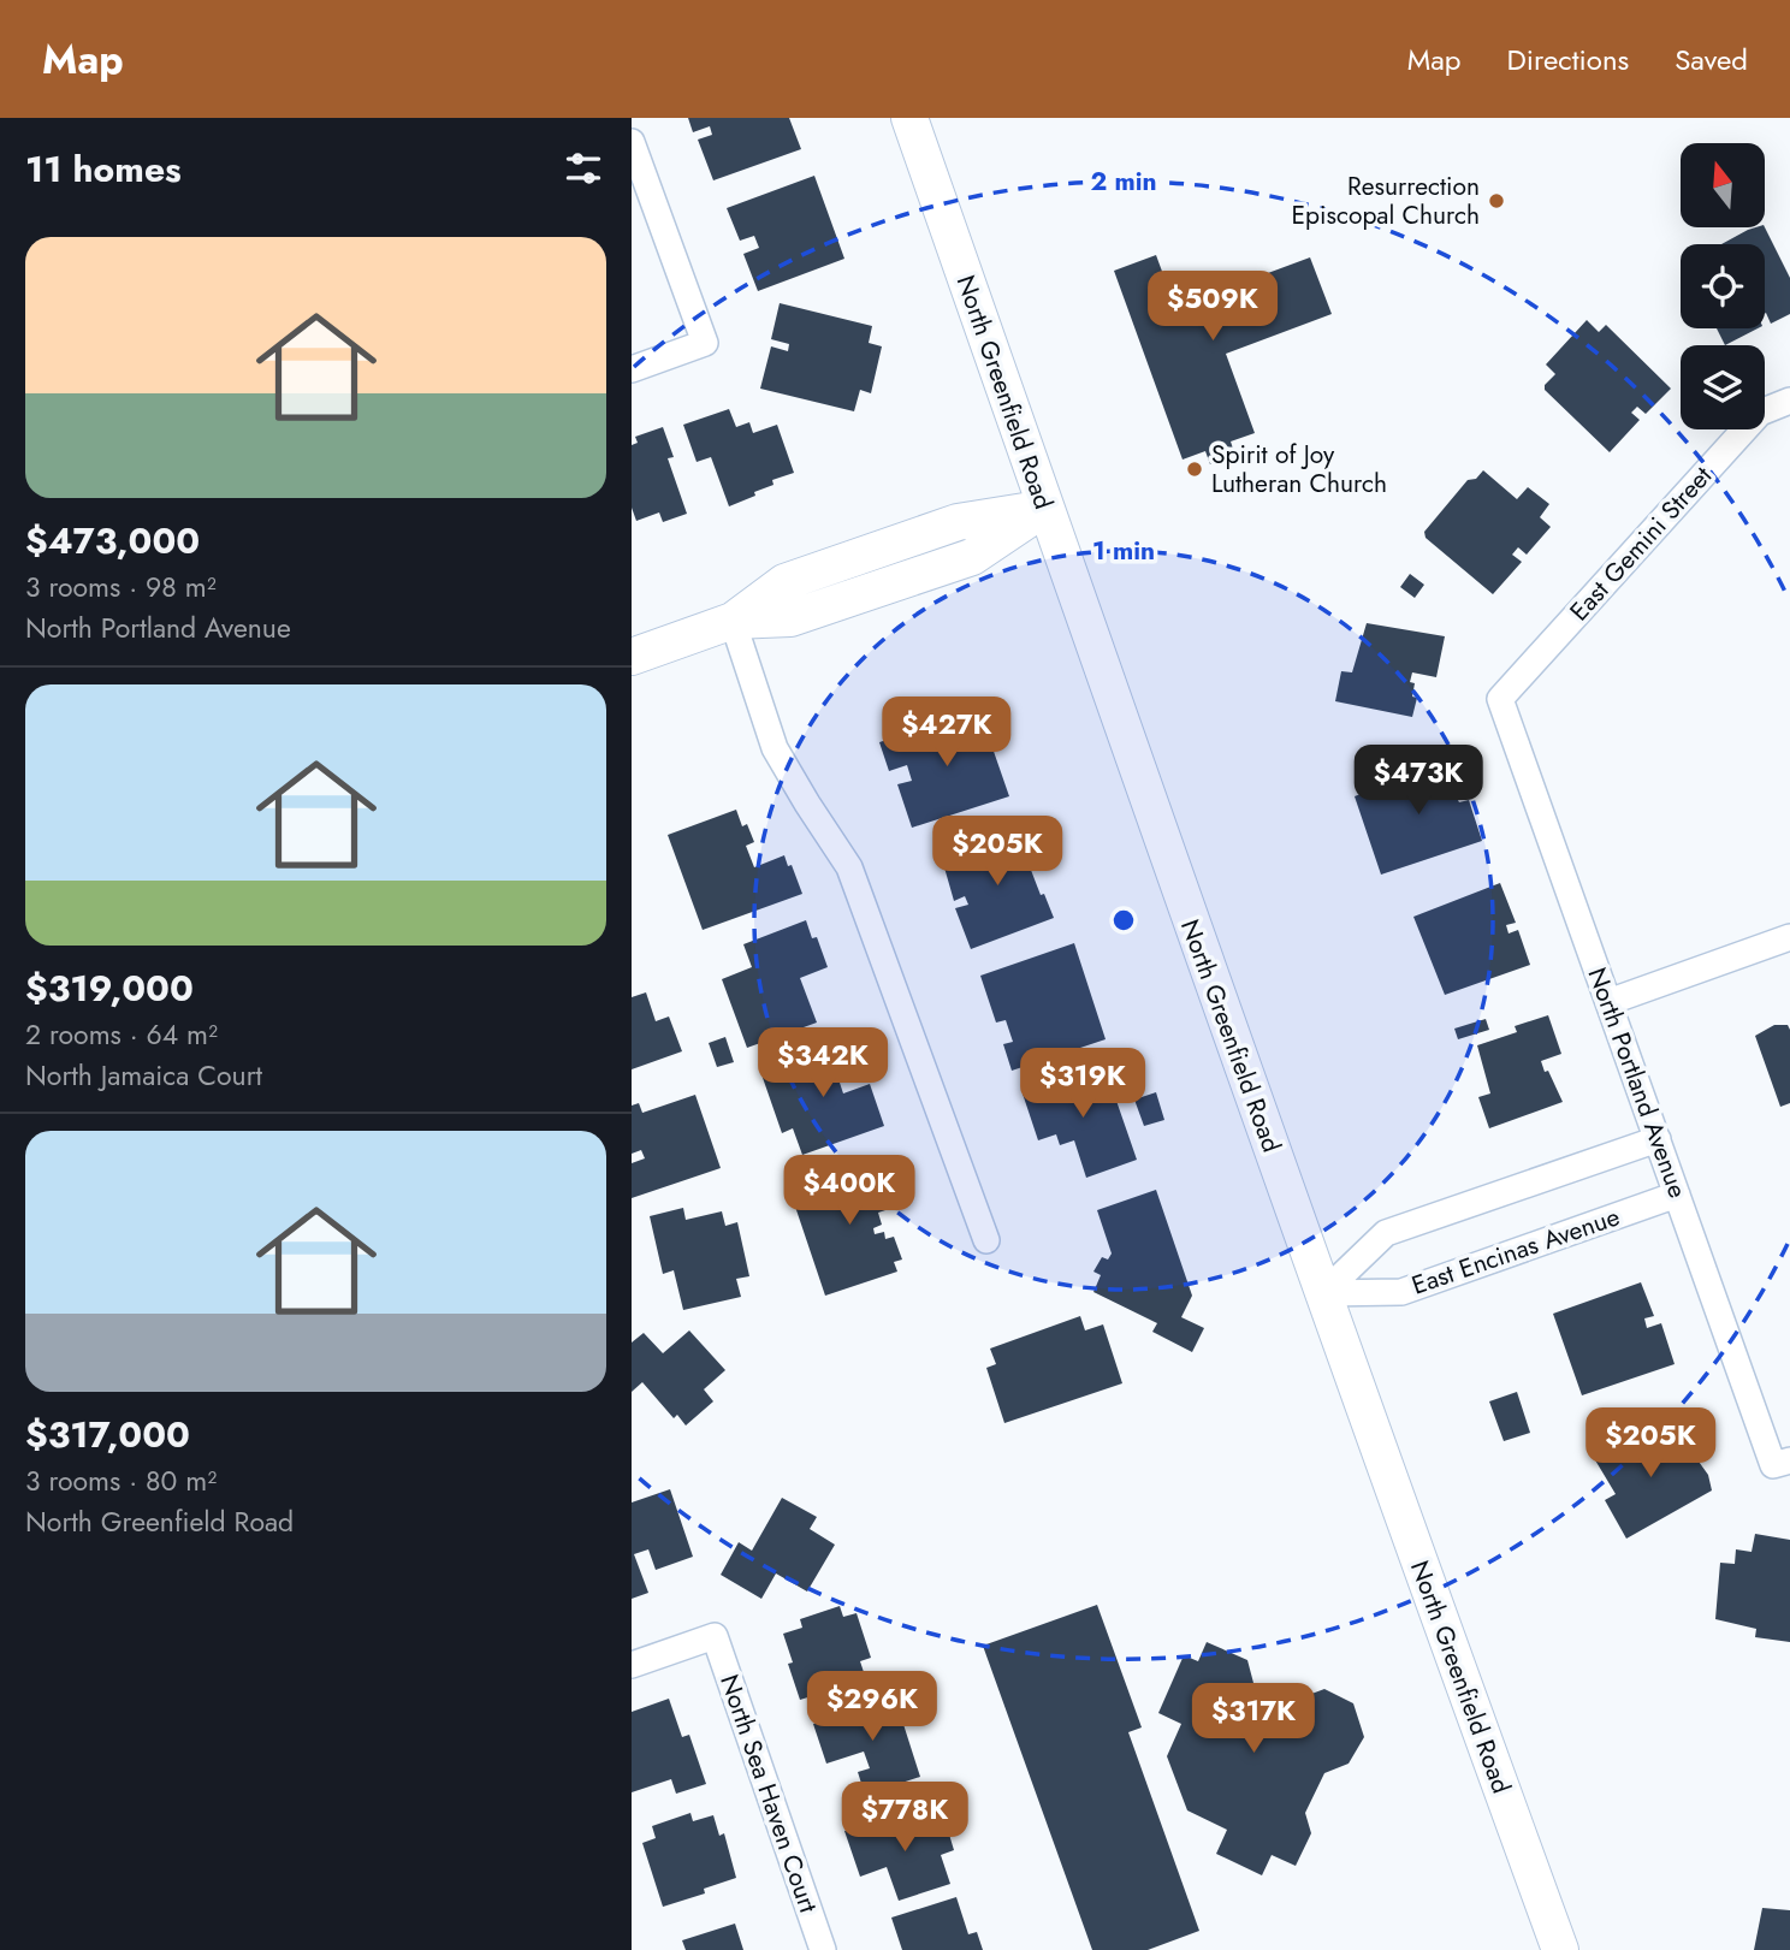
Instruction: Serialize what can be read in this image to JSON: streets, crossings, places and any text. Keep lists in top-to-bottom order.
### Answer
{
  "streets": {
    "main road": ["North Greenfield Road"],
    "street": [
      "East Gemini Street",
      "North Portland Avenue",
      "East Encinas Avenue",
      "North Sea Haven Court"
    ]
  },
  "crossings": [
    ["North Greenfield Road", "East Encinas Avenue"],
    ["East Gemini Street", "North Portland Avenue"],
    ["North Portland Avenue", "East Encinas Avenue"]
  ],
  "places": ["Resurrection Episcopal Church", "Spirit of Joy Lutheran Church"],
  "north": "top",
  "page": {
    "header": "Map",
    "nav": ["Map", "Directions", "Saved"],
    "heading": "11 homes",
    "list": [
      {
        "name": "$473,000",
        "note": "3 rooms · 98 m² · North Portland Avenue"
      },
      {
        "name": "$319,000",
        "note": "2 rooms · 64 m² · North Jamaica Court"
      },
      {
        "name": "$317,000",
        "note": "3 rooms · 80 m² · North Greenfield Road"
      }
    ],
    "price": [
      "$509K",
      "$427K",
      "$473K",
      "$205K",
      "$342K",
      "$319K",
      "$400K",
      "$205K",
      "$296K",
      "$317K",
      "$778K"
    ]
  },
  "rings": ["2 min", "1 min"]
}
